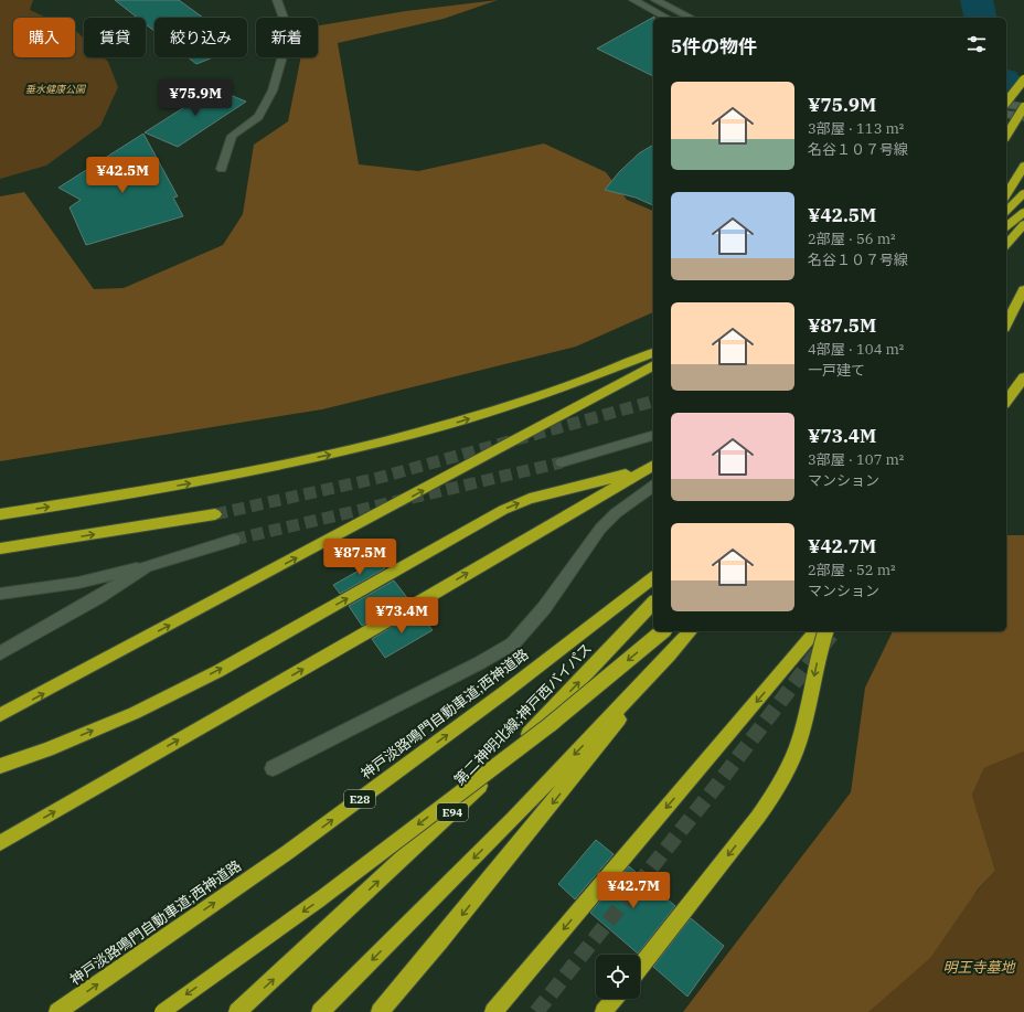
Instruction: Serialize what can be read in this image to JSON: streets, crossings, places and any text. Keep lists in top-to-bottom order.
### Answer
{
  "streets": {
    "highway": [
      "神戸淡路鳴門自動車道;西神道路",
      "第二神明北線;神戸西バイパス",
      "E28",
      "E94"
    ]
  },
  "parks": ["垂水健康公園", "明王寺墓地"],
  "page": {
    "chip": [
      "購入",
      "賃貸",
      "絞り込み",
      "新着"
    ],
    "heading": "5件の物件",
    "list": [
      {
        "name": "¥75.9M",
        "note": "3部屋 · 113 m² · 名谷１０７号線"
      },
      {
        "name": "¥42.5M",
        "note": "2部屋 · 56 m² · 名谷１０７号線"
      },
      {
        "name": "¥87.5M",
        "note": "4部屋 · 104 m² · 一戸建て"
      },
      {
        "name": "¥73.4M",
        "note": "3部屋 · 107 m² · マンション"
      },
      {
        "name": "¥42.7M",
        "note": "2部屋 · 52 m² · マンション"
      }
    ],
    "price": [
      "¥75.9M",
      "¥42.5M",
      "¥87.5M",
      "¥73.4M",
      "¥42.7M"
    ]
  }
}
